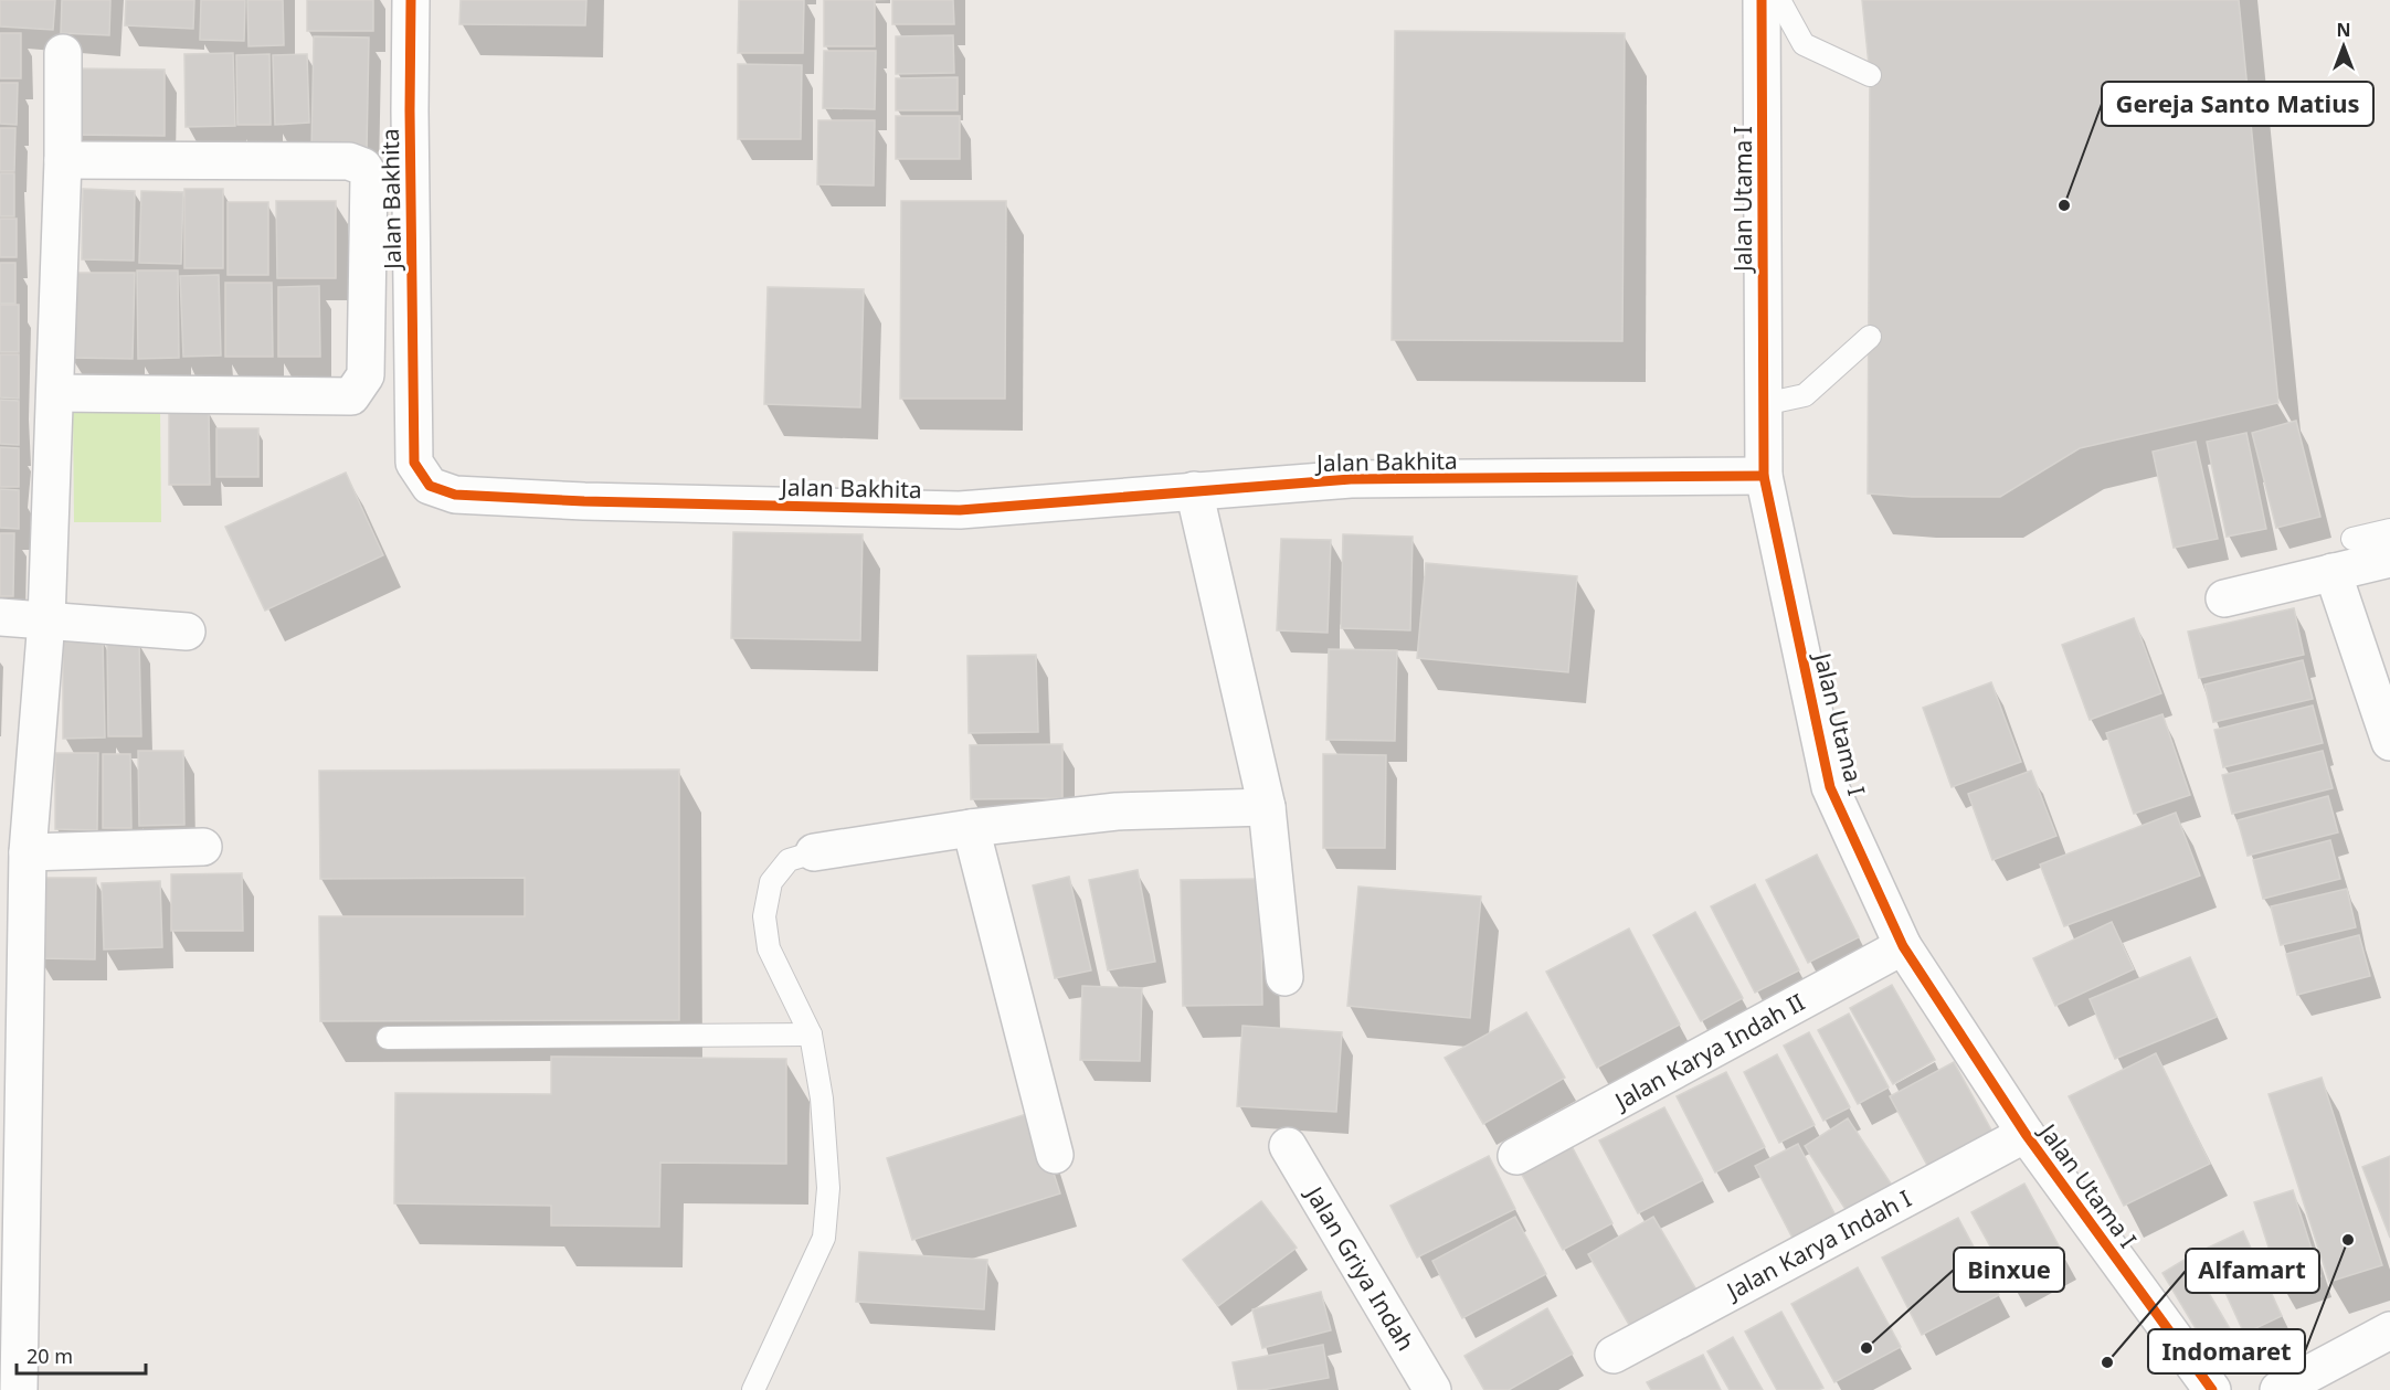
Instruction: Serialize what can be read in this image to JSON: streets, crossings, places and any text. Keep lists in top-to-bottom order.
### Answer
{
  "streets": {
    "street": [
      "Jalan Bakhita",
      "Jalan Utama I",
      "Jalan Karya Indah II",
      "Jalan Karya Indah I",
      "Jalan Griya Indah"
    ]
  },
  "crossings": [
    ["Jalan Bakhita", "Jalan Utama I"],
    ["Jalan Utama I", "Jalan Karya Indah II"],
    ["Jalan Utama I", "Jalan Karya Indah I"]
  ],
  "places": [
    "Gereja Santo Matius",
    "Indomaret",
    "Binxue",
    "Alfamart"
  ],
  "scale_bar": "20 m",
  "north": "top"
}
